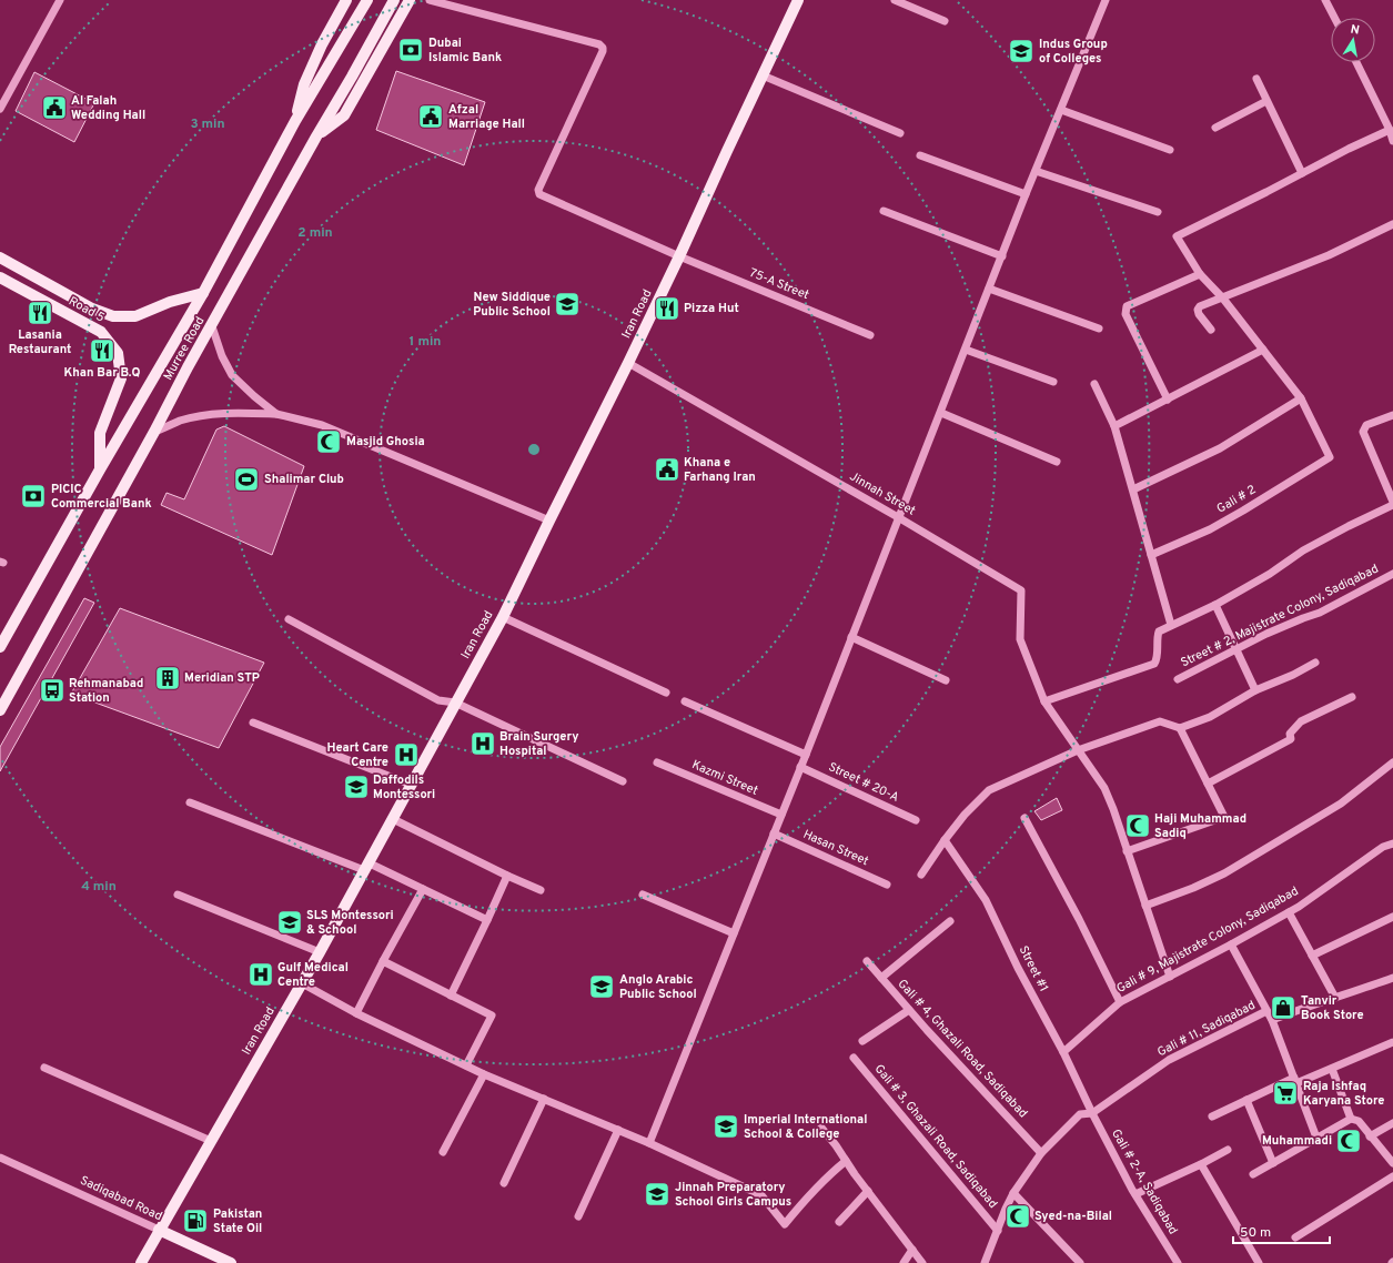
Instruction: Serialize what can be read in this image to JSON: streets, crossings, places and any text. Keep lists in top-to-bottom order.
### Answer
{
  "streets": {
    "main road": [
      "Road 5",
      "Iran Road",
      "Murree Road",
      "Sadiqabad Road"
    ],
    "street": [
      "75-A Street",
      "Jinnah Street",
      "Gali # 2",
      "Street # 2, Majistrate Colony, Sadiqabad",
      "Kazmi Street",
      "Street # 20-A",
      "Hasan Street",
      "Gali # 9, Majistrate Colony, Sadiqabad",
      "Street #1",
      "Gali # 11, Sadiqabad",
      "Gali # 4, Ghazali Road, Sadiqabad",
      "Gali # 3, Ghazali Road, Sadiqabad",
      "Gali # 2-A, Sadiqabad"
    ]
  },
  "crossings": [
    ["75-A Street", "Iran Road"],
    ["Road 5", "Murree Road"],
    ["Iran Road", "Jinnah Street"],
    ["Iran Road", "Sadiqabad Road"],
    ["Gali # 9, Majistrate Colony, Sadiqabad", "Street #1"],
    ["Street #1", "Gali # 11, Sadiqabad"],
    ["Street #1", "Gali # 2-A, Sadiqabad"],
    ["Gali # 11, Sadiqabad", "Gali # 4, Ghazali Road, Sadiqabad"],
    ["Gali # 11, Sadiqabad", "Gali # 3, Ghazali Road, Sadiqabad"],
    ["Gali # 11, Sadiqabad", "Gali # 2-A, Sadiqabad"]
  ],
  "places": {
    "bank": ["Dubai Islamic Bank", "PICIC Commercial Bank"],
    "school or university": [
      "Indus Group of Colleges",
      "New Siddique Public School",
      "Daffodils Montessori",
      "SLS Montessori & School",
      "Anglo Arabic Public School",
      "Imperial International School & College",
      "Jinnah Preparatory School Girls Campus"
    ],
    "public building": ["Al Falah Wedding Hall", "Afzal Marriage Hall", "Khana e Farhang Iran"],
    "restaurant": ["Pizza Hut", "Lasania Restaurant", "Khan Bar B.Q"],
    "mosque": [
      "Masjid Ghosia",
      "Haji Muhammad Sadiq",
      "Muhammadi",
      "Syed-na-Bilal"
    ],
    "sports": ["Shalimar Club"],
    "building": ["Meridian STP"],
    "bus stop": ["Rehmanabad Station"],
    "hospital": ["Brain Surgery Hospital", "Heart Care Centre", "Gulf Medical Centre"],
    "shop": ["Tanvir Book Store"],
    "supermarket": ["Raja Ishfaq Karyana Store"],
    "fuel station": ["Pakistan State Oil"]
  },
  "scale_bar": "50 m",
  "north": "top",
  "rings": [
    "3 min",
    "2 min",
    "1 min",
    "4 min"
  ]
}
